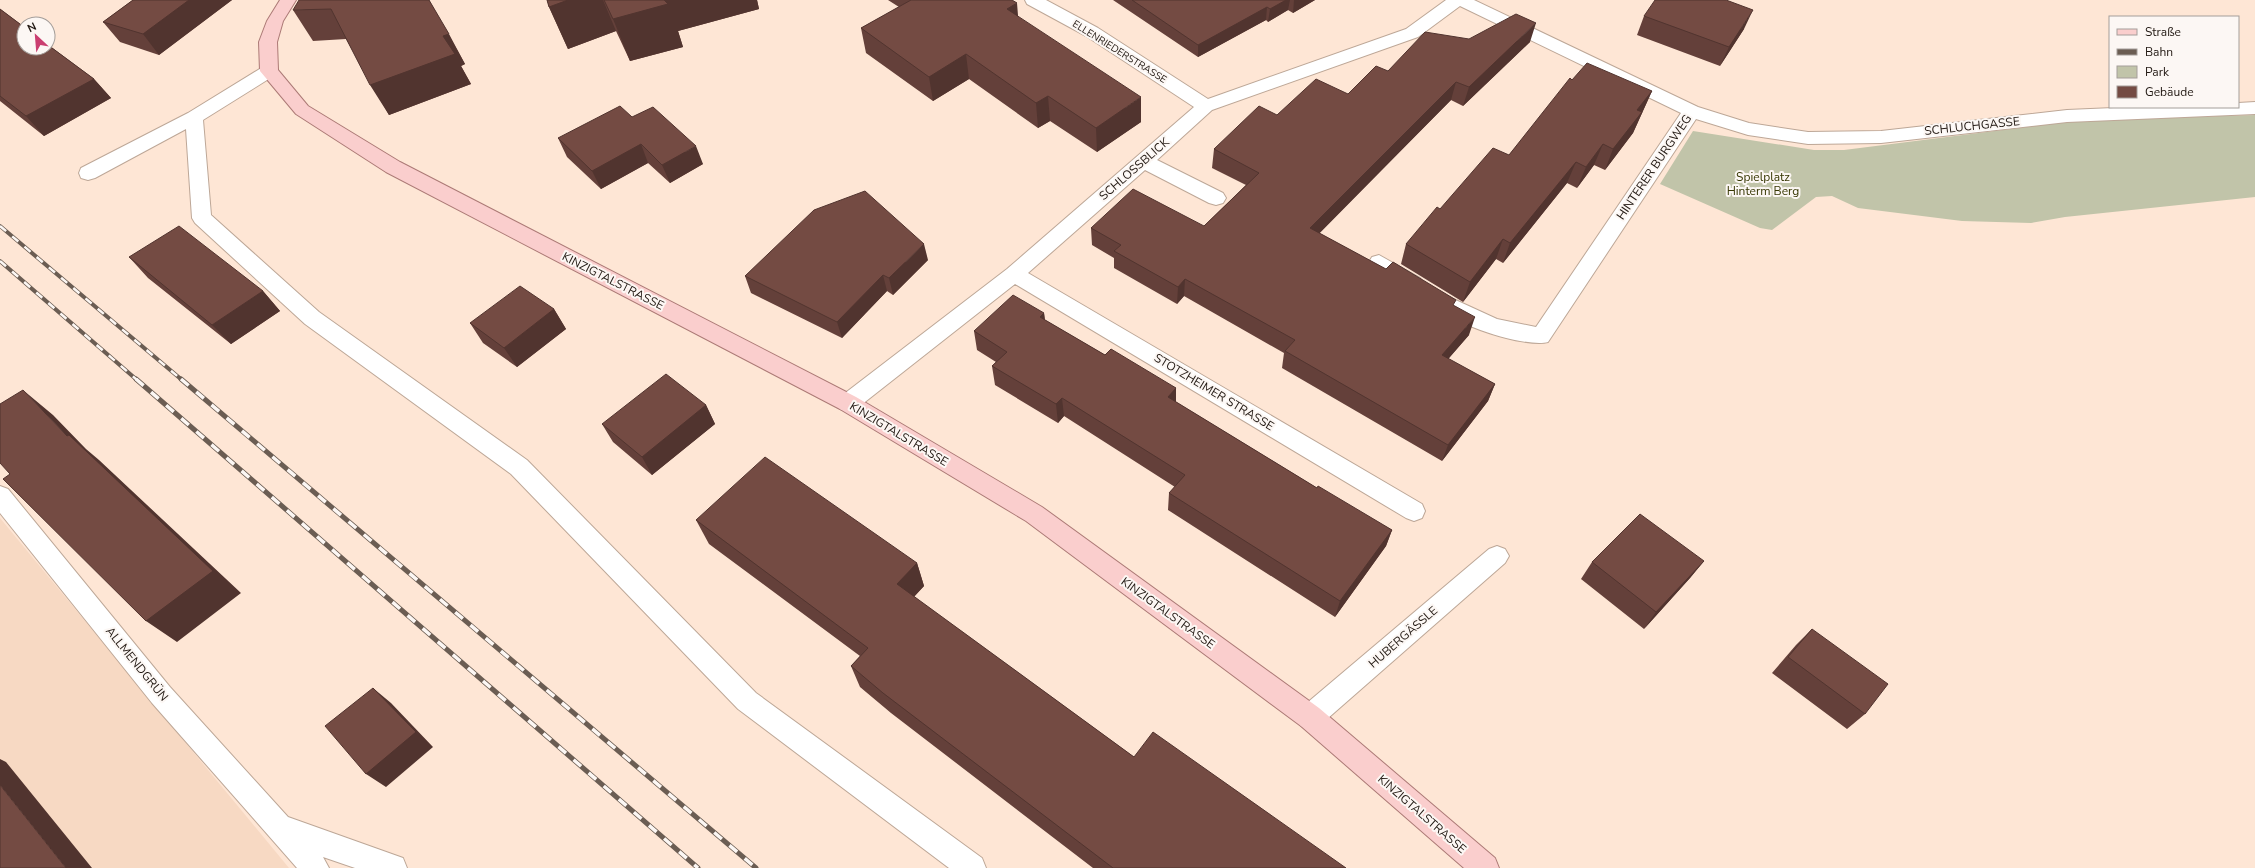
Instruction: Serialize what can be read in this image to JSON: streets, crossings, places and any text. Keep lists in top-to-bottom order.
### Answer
{
  "streets": {
    "main road": ["KINZIGTALSTRASSE"],
    "street": [
      "ELLENRIEDERSTRASSE",
      "SCHLUCHGASSE",
      "HINTERER BURGWEG",
      "SCHLOSSBLICK",
      "STOTZHEIMER STRASSE",
      "HUBERGÄSSLE",
      "ALLMENDGRÜN"
    ]
  },
  "crossings": [
    ["ELLENRIEDERSTRASSE", "SCHLOSSBLICK"],
    ["SCHLUCHGASSE", "HINTERER BURGWEG"],
    ["SCHLOSSBLICK", "KINZIGTALSTRASSE"],
    ["SCHLOSSBLICK", "STOTZHEIMER STRASSE"],
    ["KINZIGTALSTRASSE", "HUBERGÄSSLE"]
  ],
  "parks": ["Spielplatz Hinterm Berg"],
  "legend": [
    "Straße",
    "Bahn",
    "Park",
    "Gebäude"
  ],
  "north": "top left"
}
